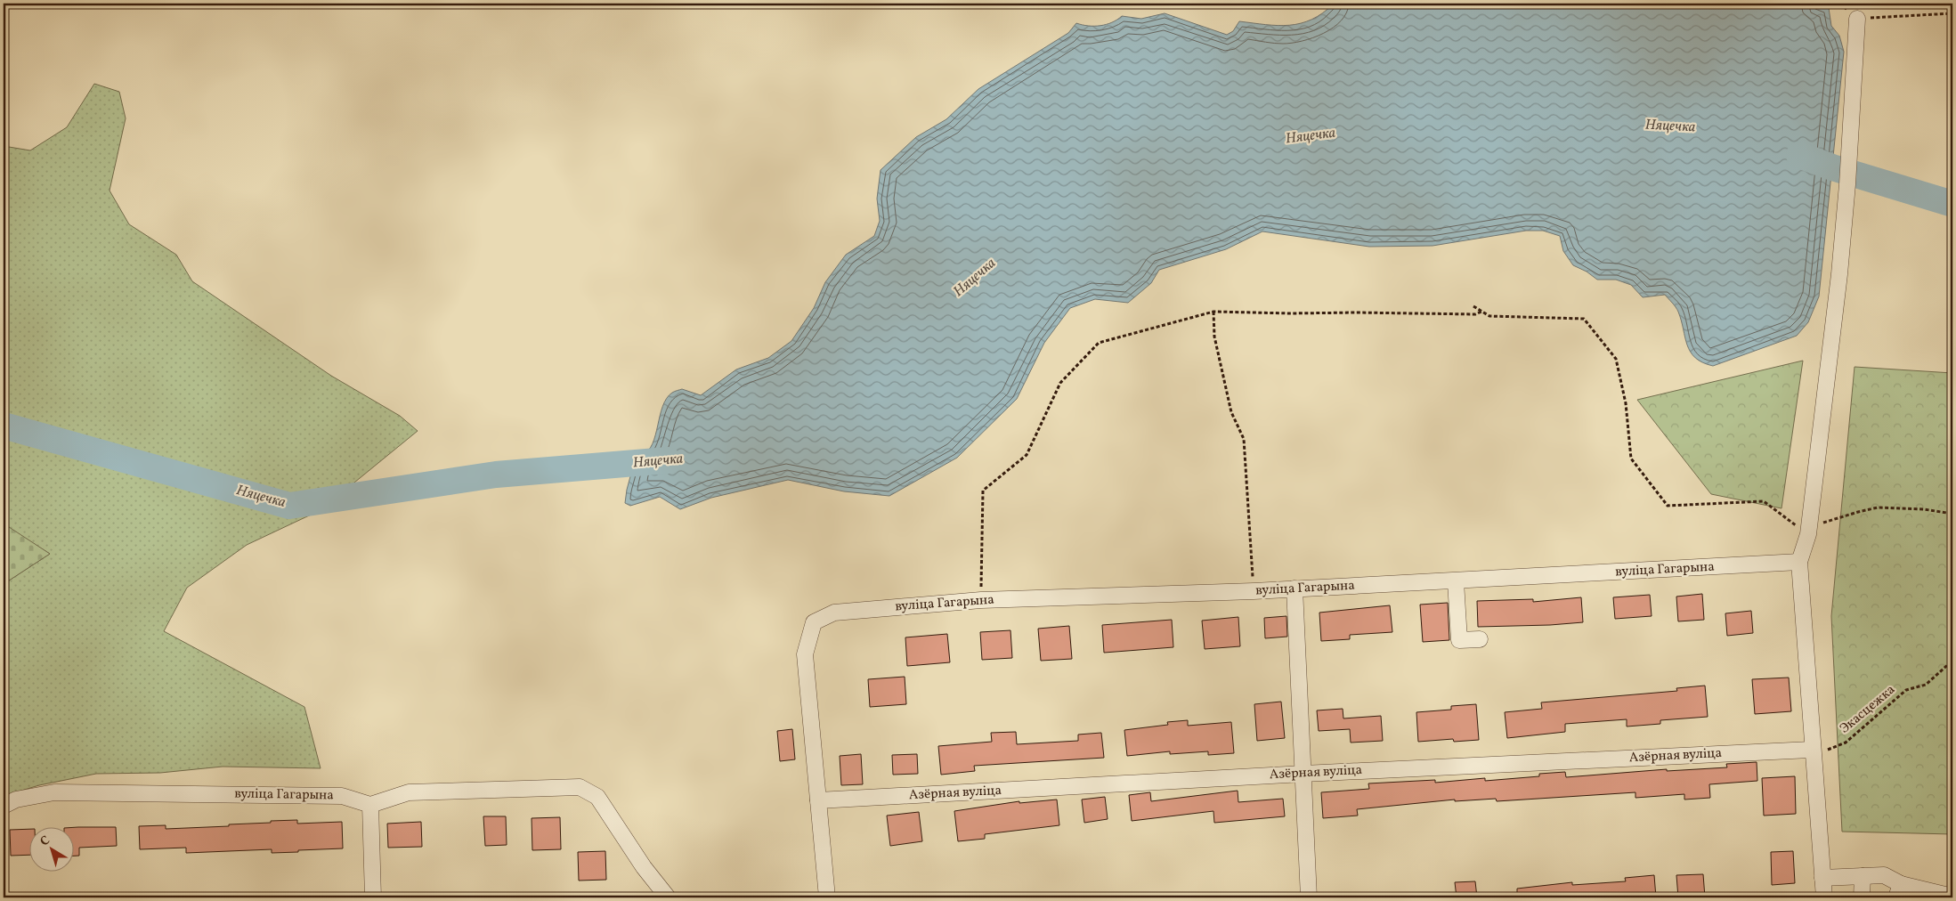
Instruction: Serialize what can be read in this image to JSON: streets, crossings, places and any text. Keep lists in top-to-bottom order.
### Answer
{
  "streets": {
    "street": ["вуліца Гагарына", "Азёрная вуліца"],
    "path": ["Экасцежка"]
  },
  "crossings": [
    ["вуліца Гагарына", "Азёрная вуліца"],
    ["Экасцежка", "Азёрная вуліца"]
  ],
  "water": ["Няцечка"],
  "north": "top left"
}
